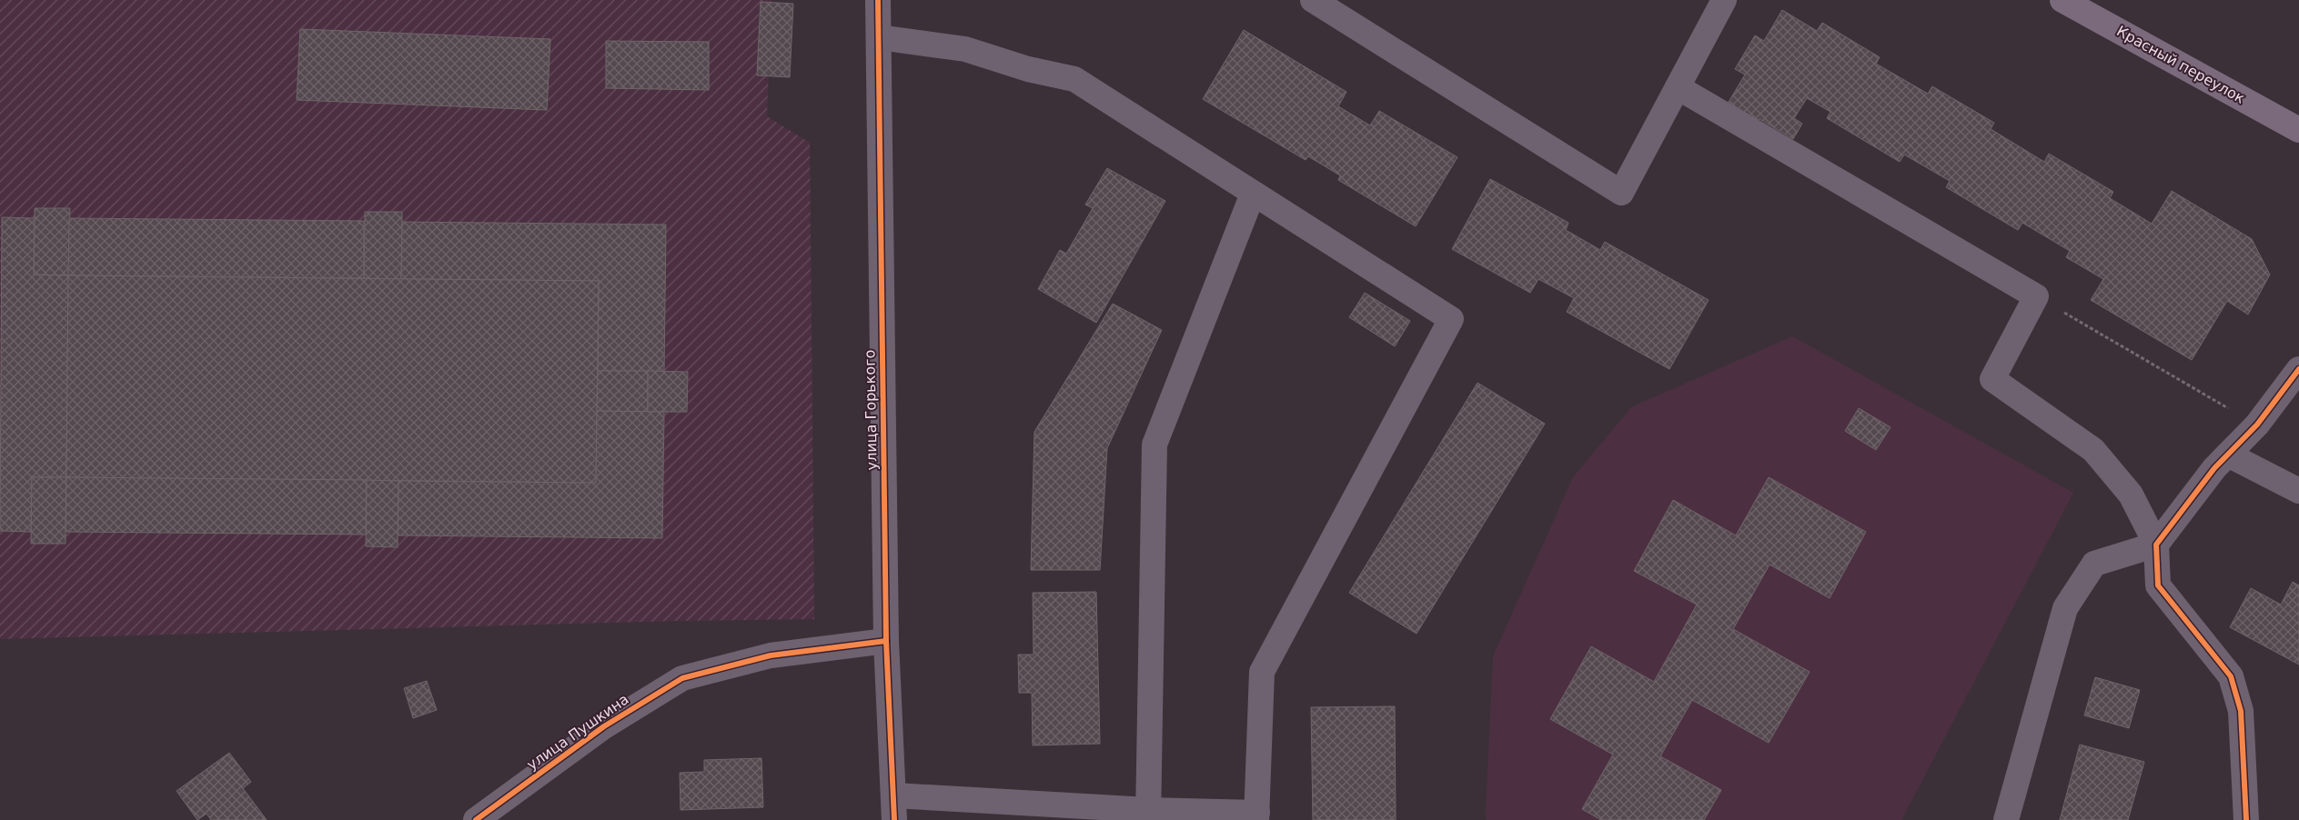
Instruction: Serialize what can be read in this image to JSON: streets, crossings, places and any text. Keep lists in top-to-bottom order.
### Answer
{
  "streets": {
    "main road": ["Красный переулок"],
    "street": ["улица Горького", "улица Пушкина"]
  },
  "crossings": [
    ["улица Горького", "улица Пушкина"]
  ]
}
